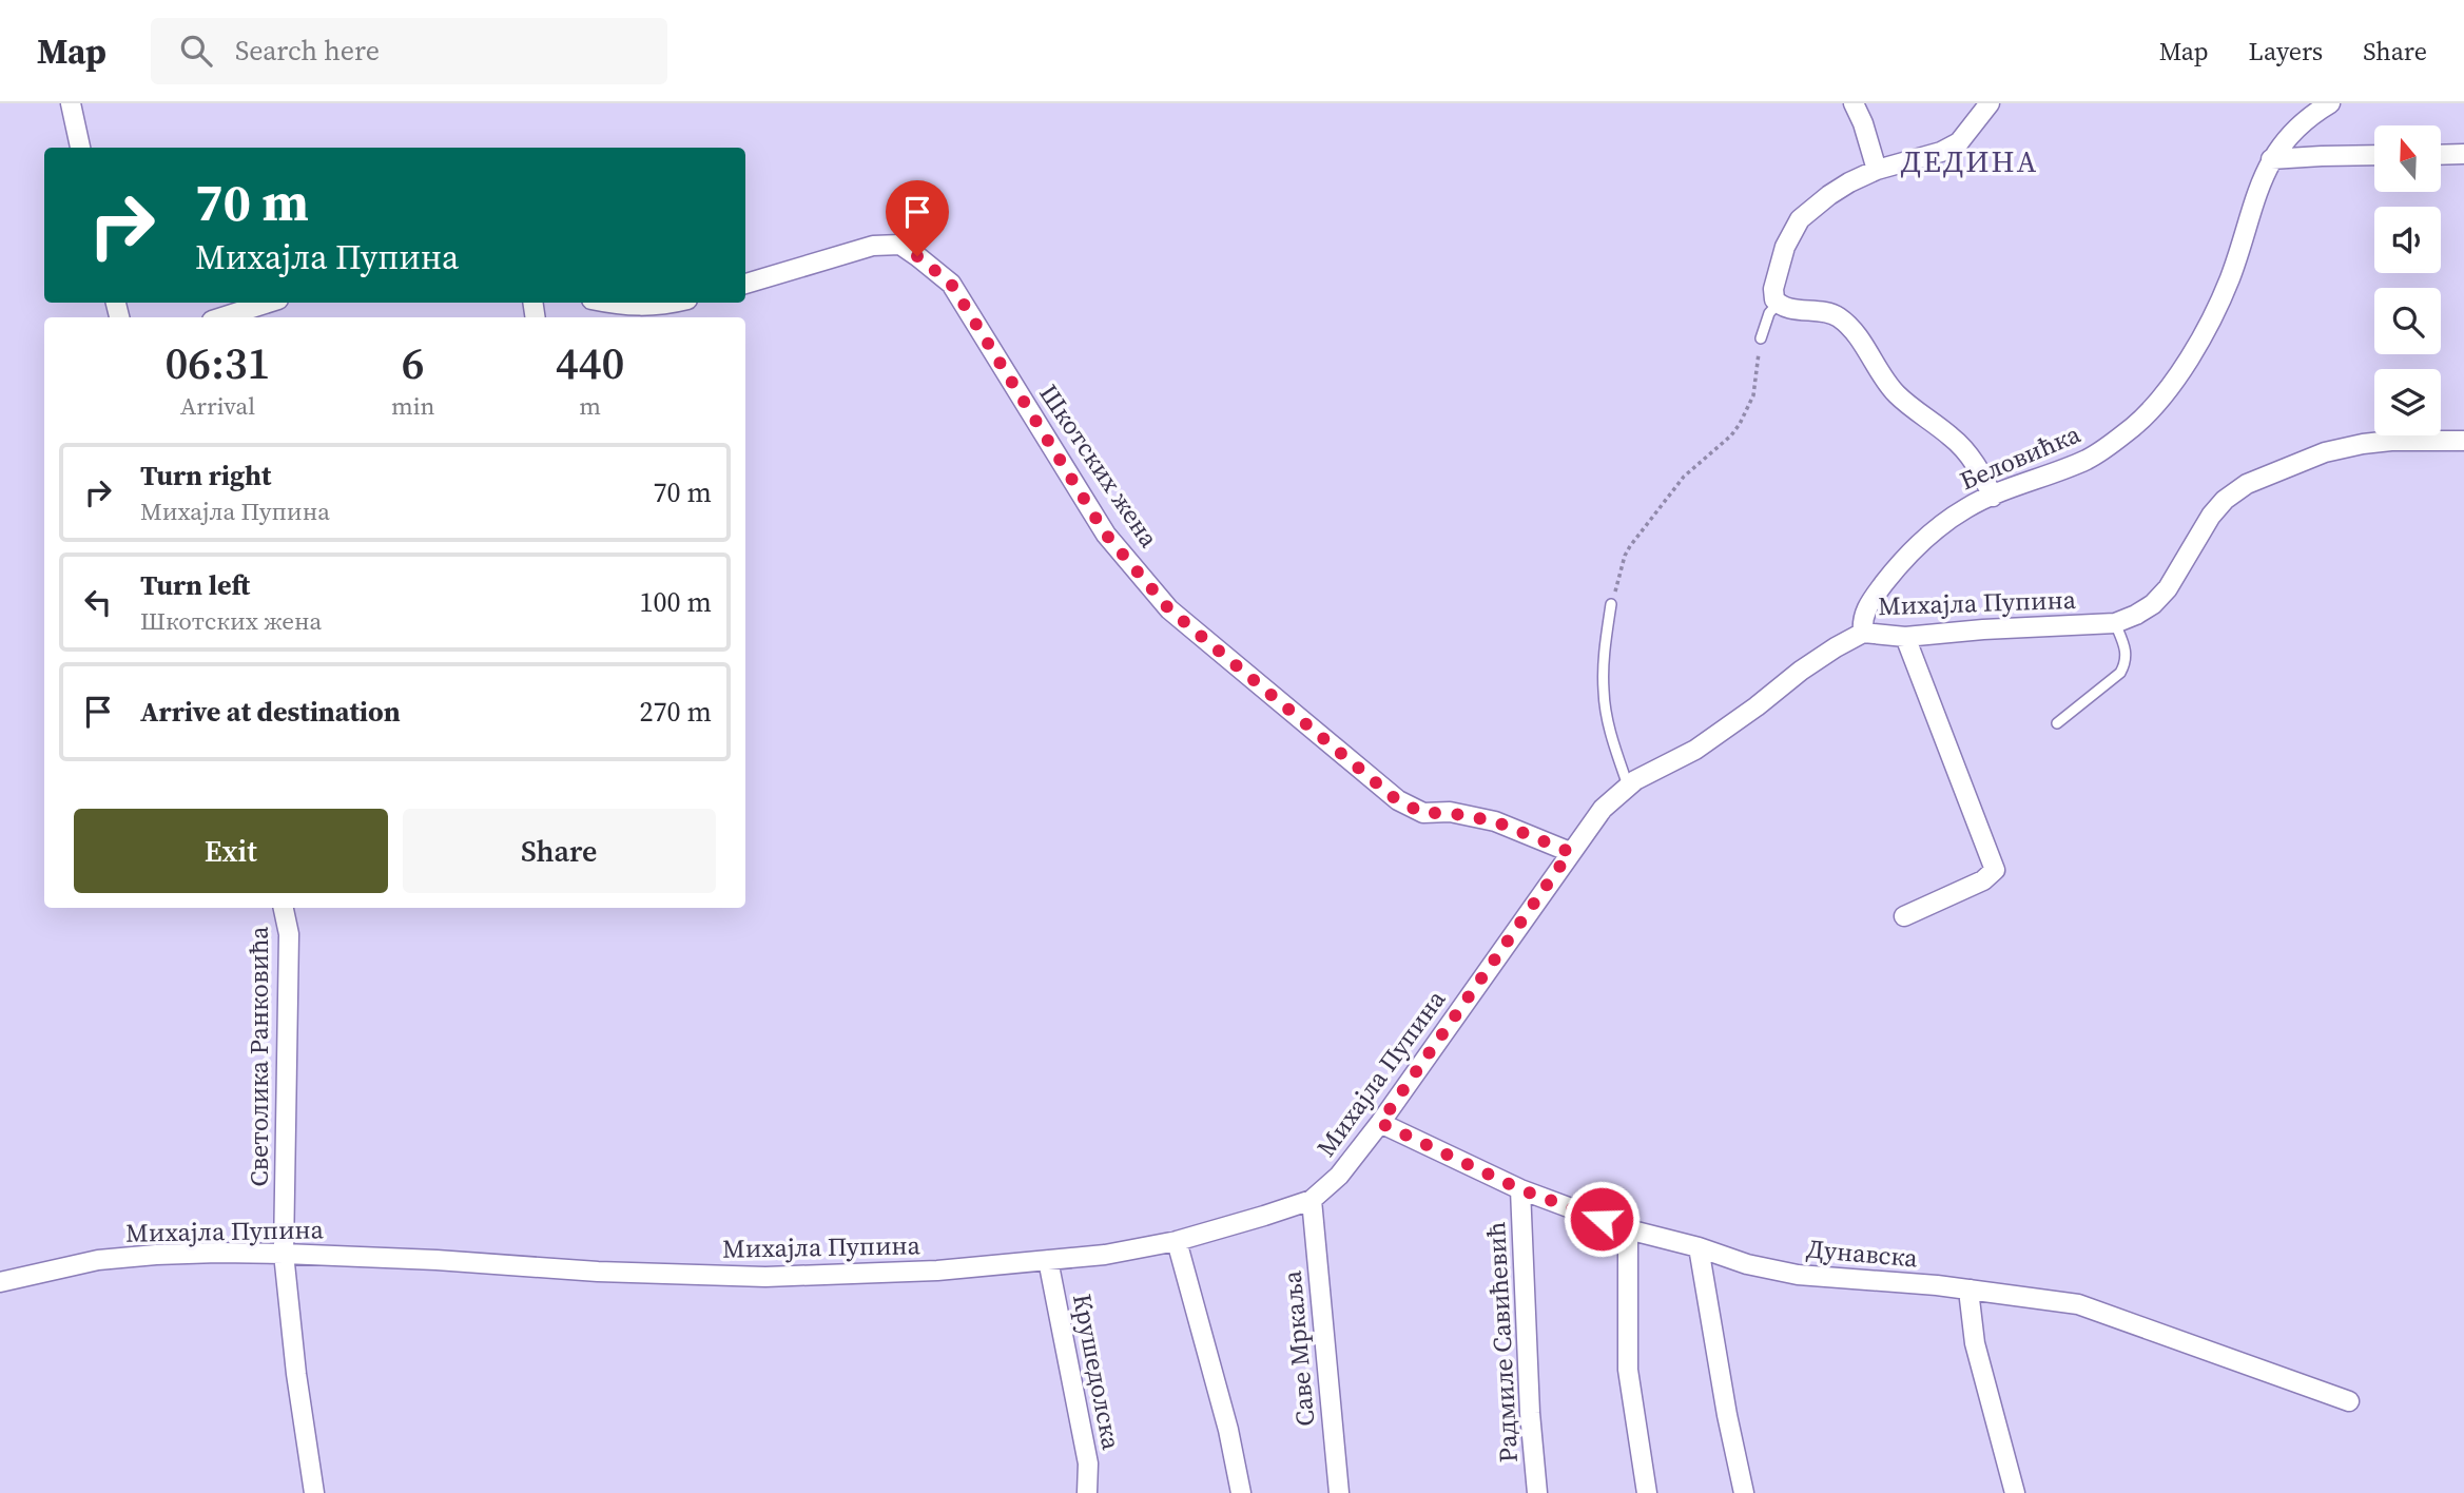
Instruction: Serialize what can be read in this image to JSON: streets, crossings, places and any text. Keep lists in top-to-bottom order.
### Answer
{
  "streets": {
    "street": [
      "Беловићка",
      "Шкотских жена",
      "Михајла Пупина",
      "Светолика Ранковића",
      "Дунавска",
      "Радмиле Савићевић",
      "Саве Мркаља",
      "Крушедолска"
    ]
  },
  "crossings": [
    ["Беловићка", "Михајла Пупина"],
    ["Шкотских жена", "Михајла Пупина"],
    ["Михајла Пупина", "Светолика Ранковића"],
    ["Михајла Пупина", "Дунавска"],
    ["Михајла Пупина", "Саве Мркаља"],
    ["Михајла Пупина", "Крушедолска"],
    ["Дунавска", "Радмиле Савићевић"]
  ],
  "districts": ["ДЕДИНА"],
  "north": "top",
  "page": {
    "header": "Map",
    "search": "Search here",
    "nav": ["Map", "Layers", "Share"],
    "turn": ["70 m", "Михајла Пупина"],
    "eta": [
      "06:31",
      "Arrival",
      "6",
      "min",
      "440",
      "m"
    ],
    "list": [
      {
        "name": "Turn right",
        "note": "Михајла Пупина",
        "value": "70 m"
      },
      {
        "name": "Turn left",
        "note": "Шкотских жена",
        "value": "100 m"
      },
      {
        "name": "Arrive at destination",
        "value": "270 m"
      }
    ],
    "buttons": ["Exit", "Share"]
  }
}
